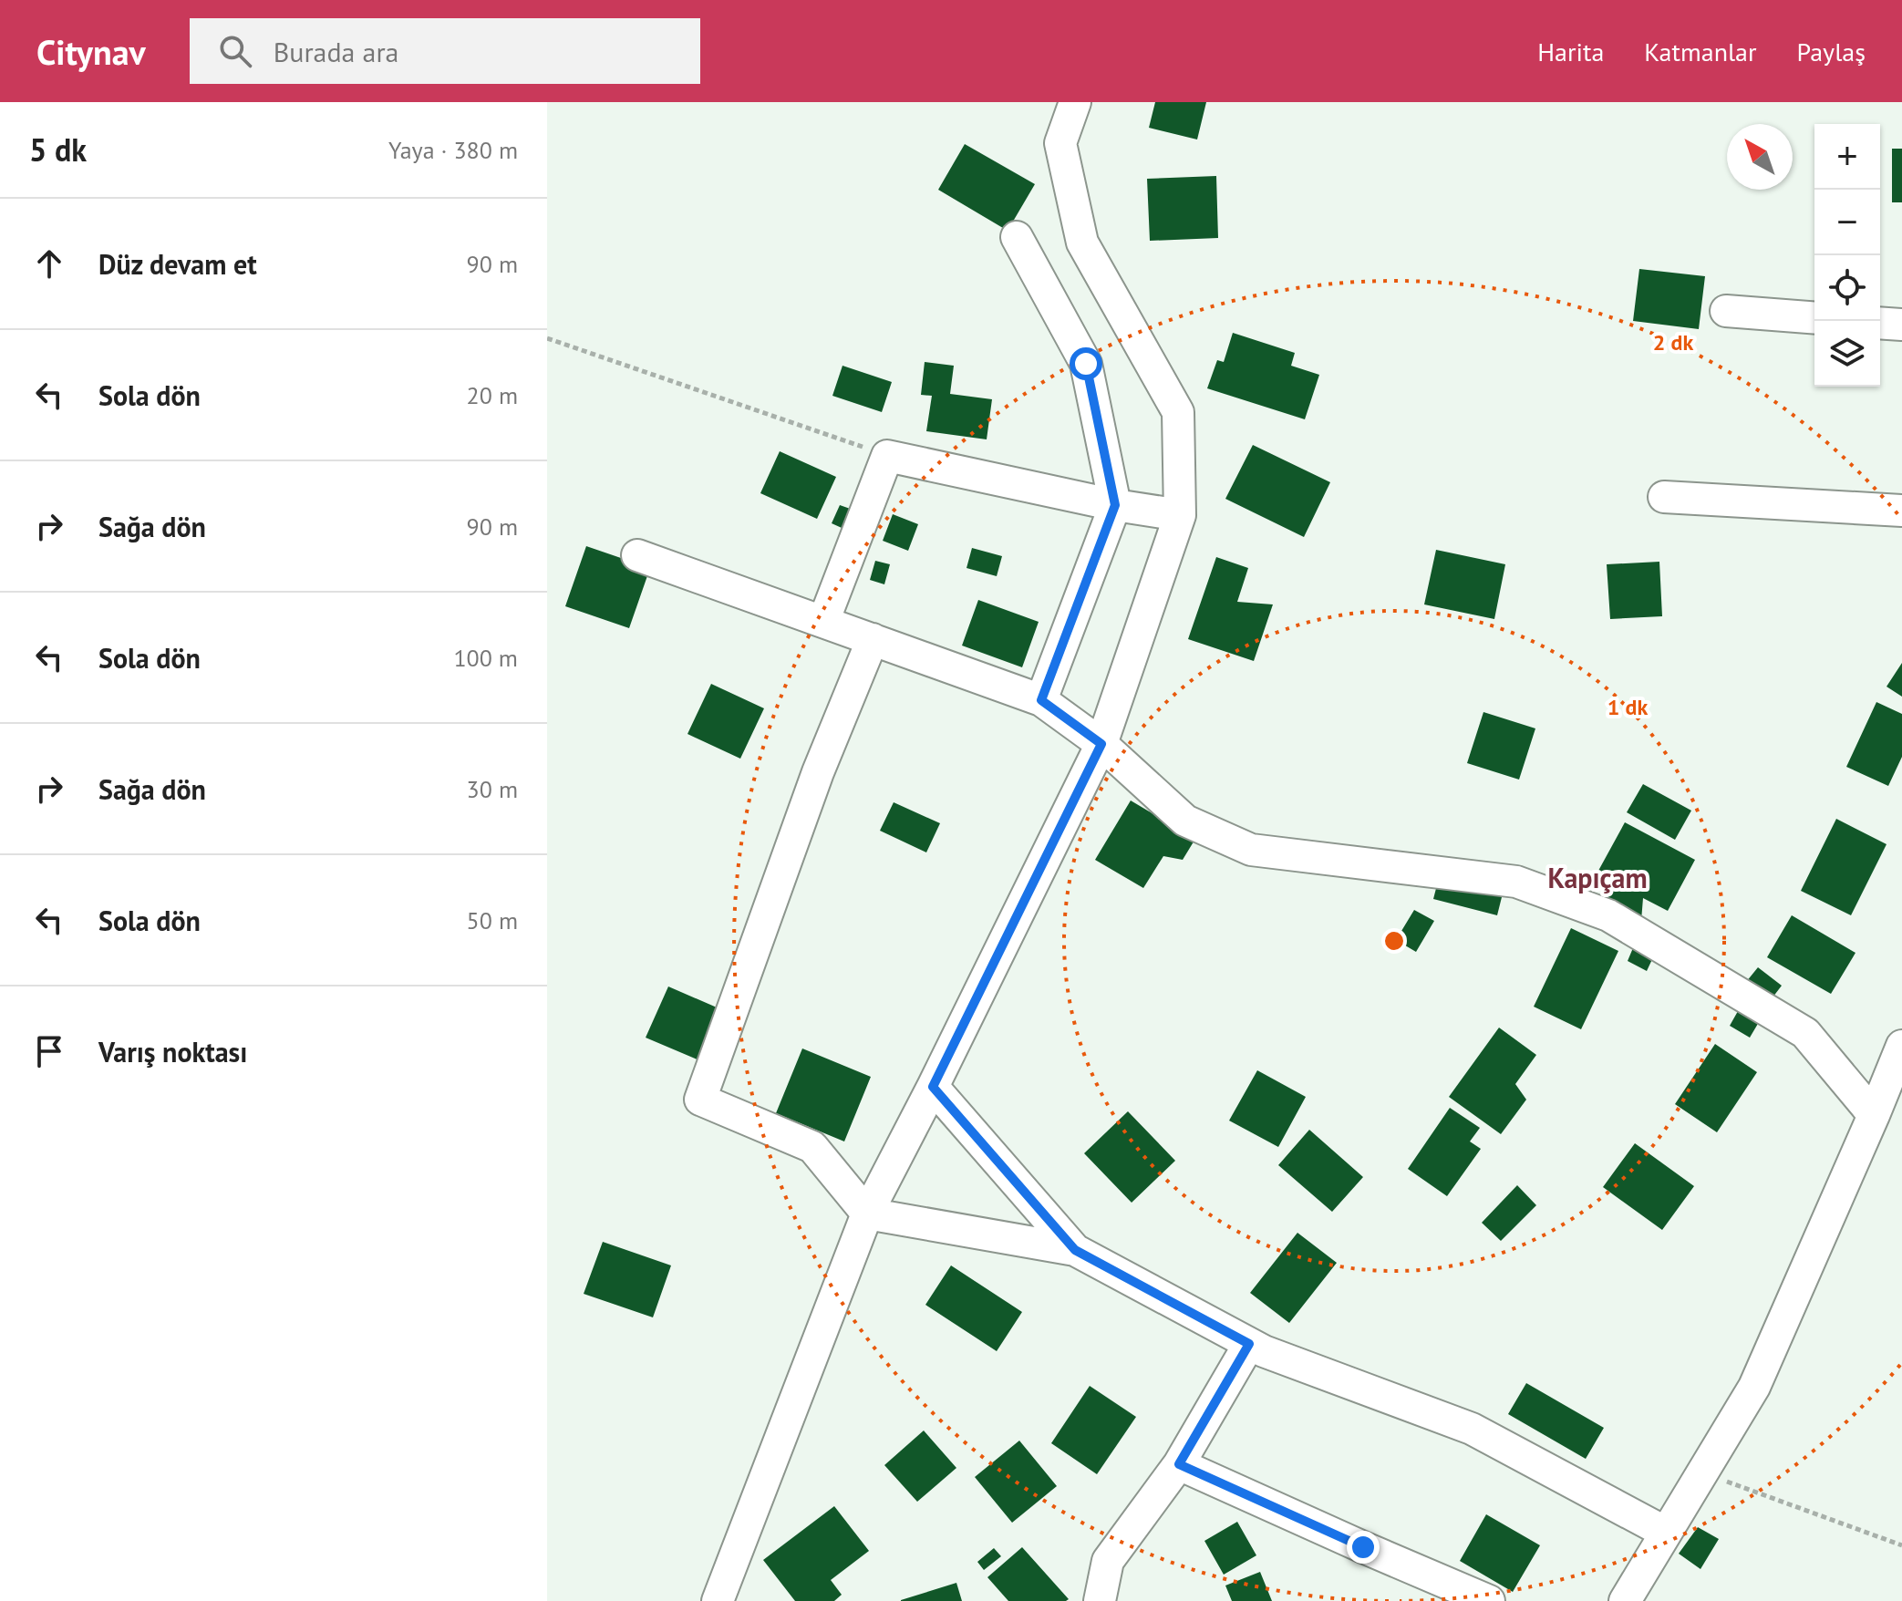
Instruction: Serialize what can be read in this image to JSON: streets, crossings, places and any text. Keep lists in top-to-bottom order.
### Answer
{
  "districts": ["Kapıçam"],
  "north": "top left",
  "page": {
    "header": "Citynav",
    "search": "Burada ara",
    "nav": ["Harita", "Katmanlar", "Paylaş"],
    "heading": ["5 dk", "Yaya · 380 m"],
    "map_buttons": ["+", "−"],
    "list": [
      ["Düz devam et", "90 m"],
      ["Sola dön", "20 m"],
      ["Sağa dön", "90 m"],
      ["Sola dön", "100 m"],
      ["Sağa dön", "30 m"],
      ["Sola dön", "50 m"],
      "Varış noktası"
    ]
  },
  "rings": ["2 dk", "1 dk"]
}
